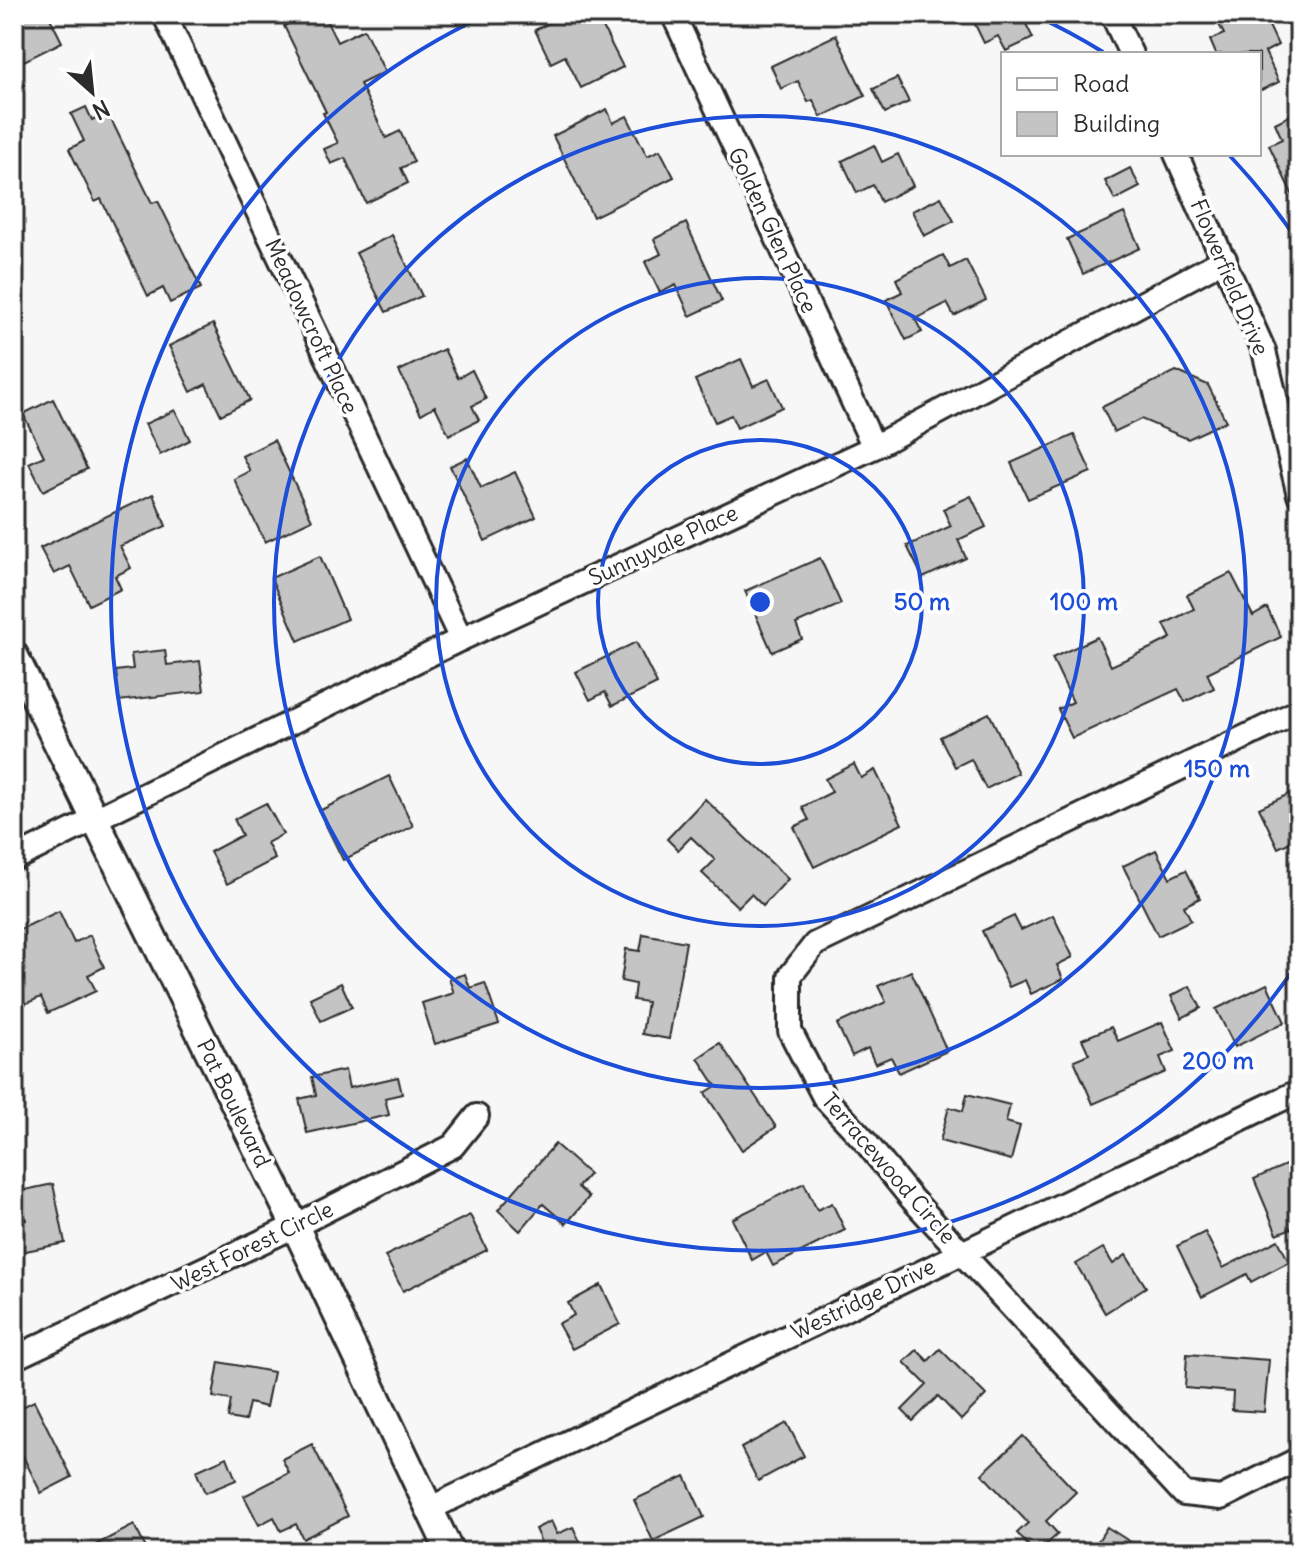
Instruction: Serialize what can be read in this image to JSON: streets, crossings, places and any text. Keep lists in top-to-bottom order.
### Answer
{
  "streets": {
    "street": [
      "Golden Glen Place",
      "Flowerfield Drive",
      "Meadowcroft Place",
      "Sunnyvale Place",
      "Pat Boulevard",
      "Terracewood Circle",
      "West Forest Circle",
      "Westridge Drive"
    ]
  },
  "crossings": [
    ["Golden Glen Place", "Sunnyvale Place"],
    ["Flowerfield Drive", "Sunnyvale Place"],
    ["Meadowcroft Place", "Sunnyvale Place"],
    ["Sunnyvale Place", "Pat Boulevard"],
    ["Pat Boulevard", "West Forest Circle"],
    ["Pat Boulevard", "Westridge Drive"],
    ["Terracewood Circle", "Westridge Drive"]
  ],
  "legend": ["Road", "Building"],
  "north": "bottom right",
  "rings": [
    "50 m",
    "100 m",
    "150 m",
    "200 m"
  ]
}
